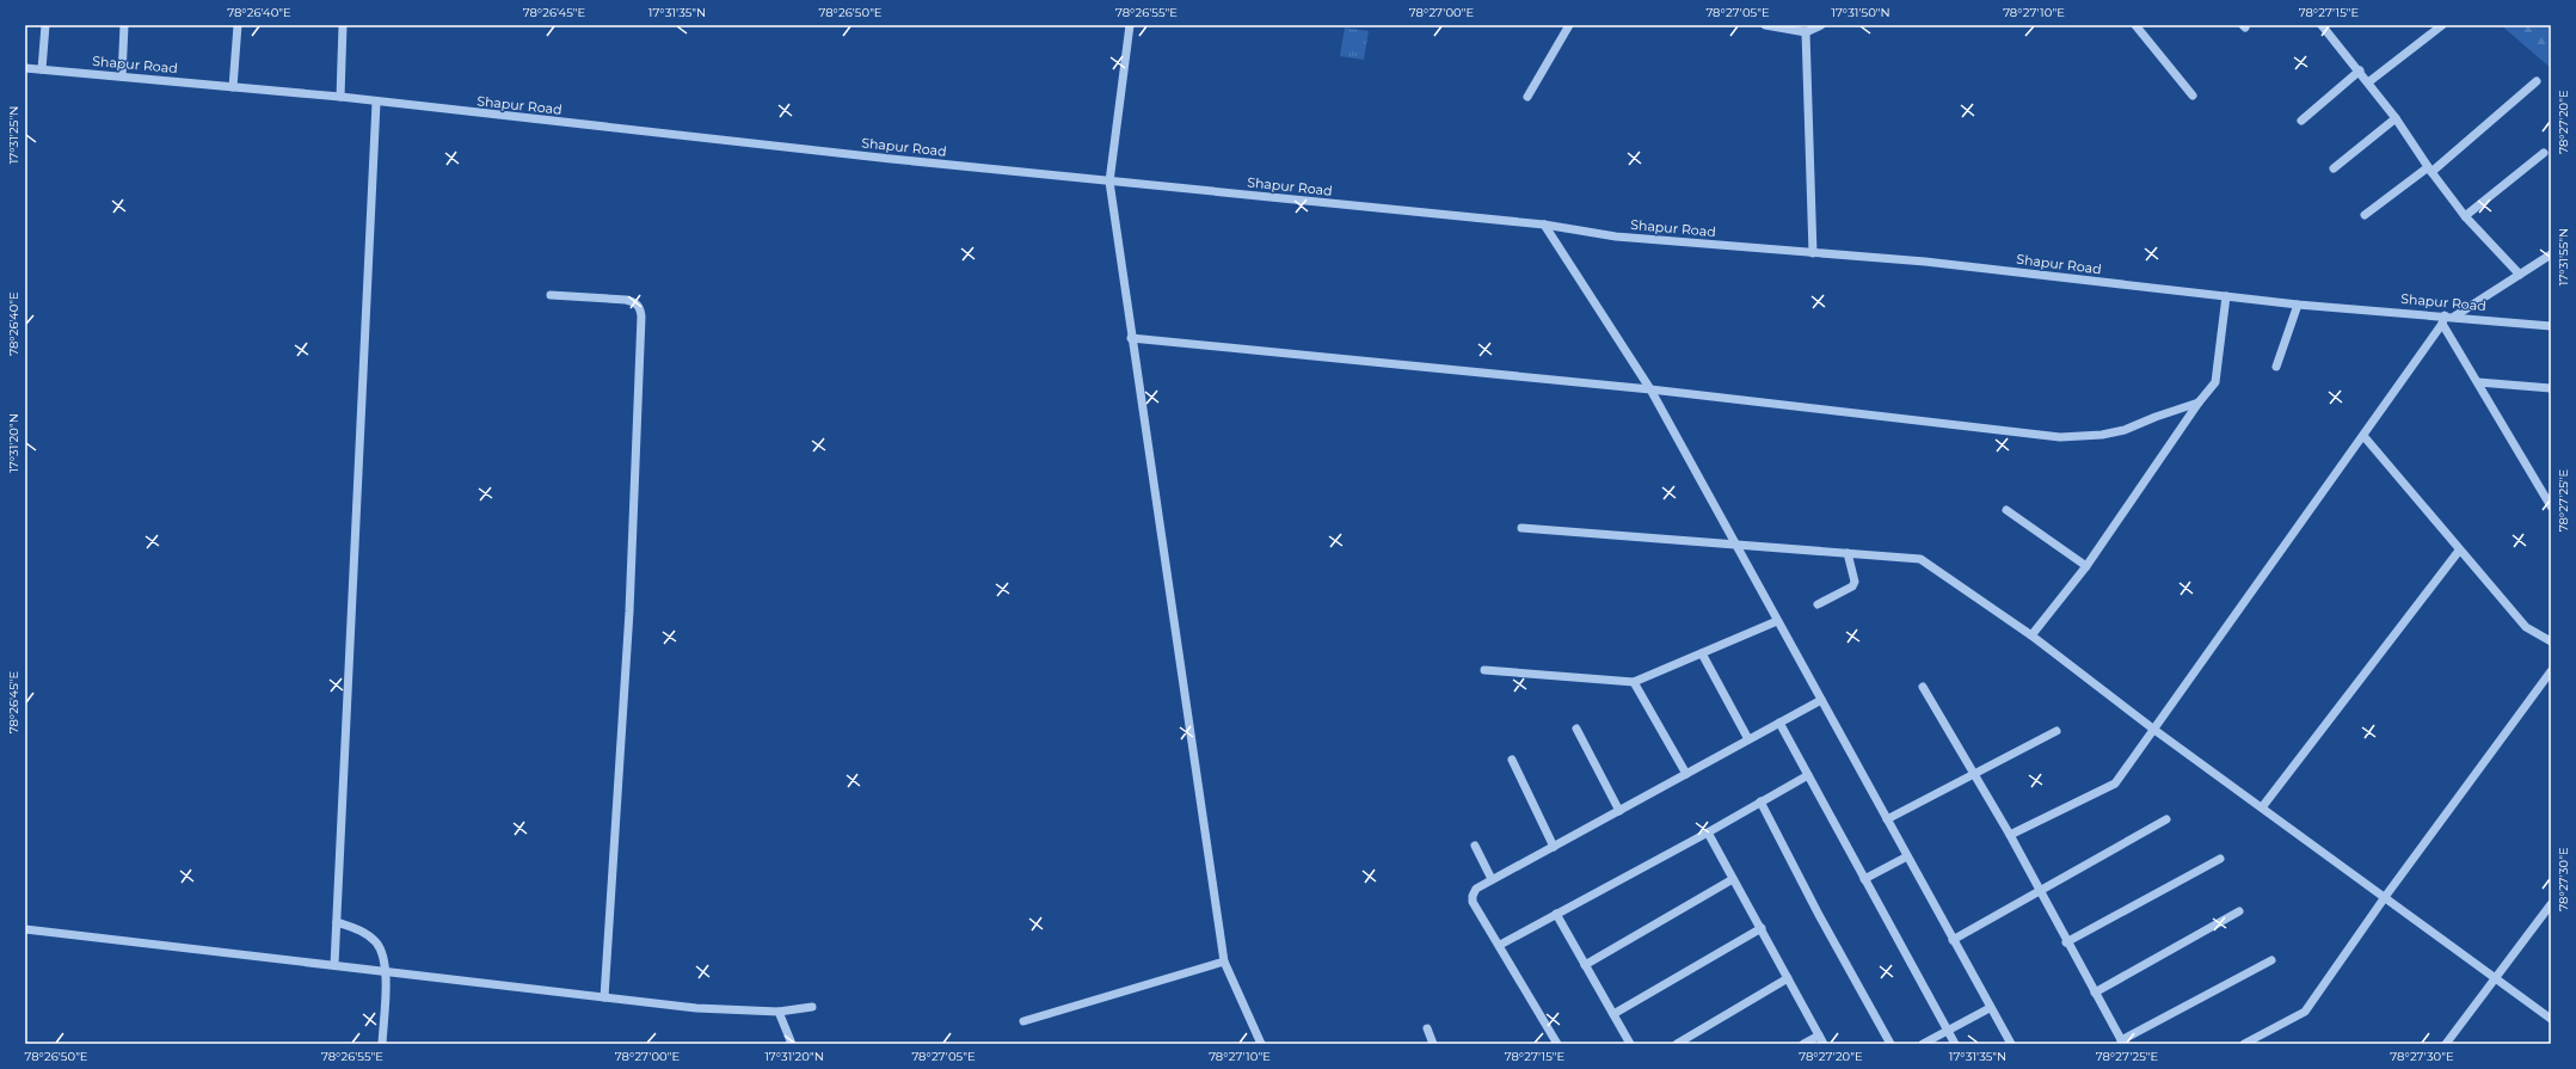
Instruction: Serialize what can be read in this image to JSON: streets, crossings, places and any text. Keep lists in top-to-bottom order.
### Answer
{
  "streets": {
    "street": ["Shapur Road"]
  },
  "coordinates": [
    "78°26'40\"E",
    "78°26'45\"E",
    "17°31'35\"N",
    "78°26'50\"E",
    "78°26'55\"E",
    "78°27'00\"E",
    "78°27'05\"E",
    "17°31'50\"N",
    "78°27'10\"E",
    "78°27'15\"E",
    "78°27'20\"E",
    "17°31'25\"N",
    "17°31'55\"N",
    "17°31'20\"N",
    "78°27'25\"E",
    "78°27'30\"E"
  ]
}
